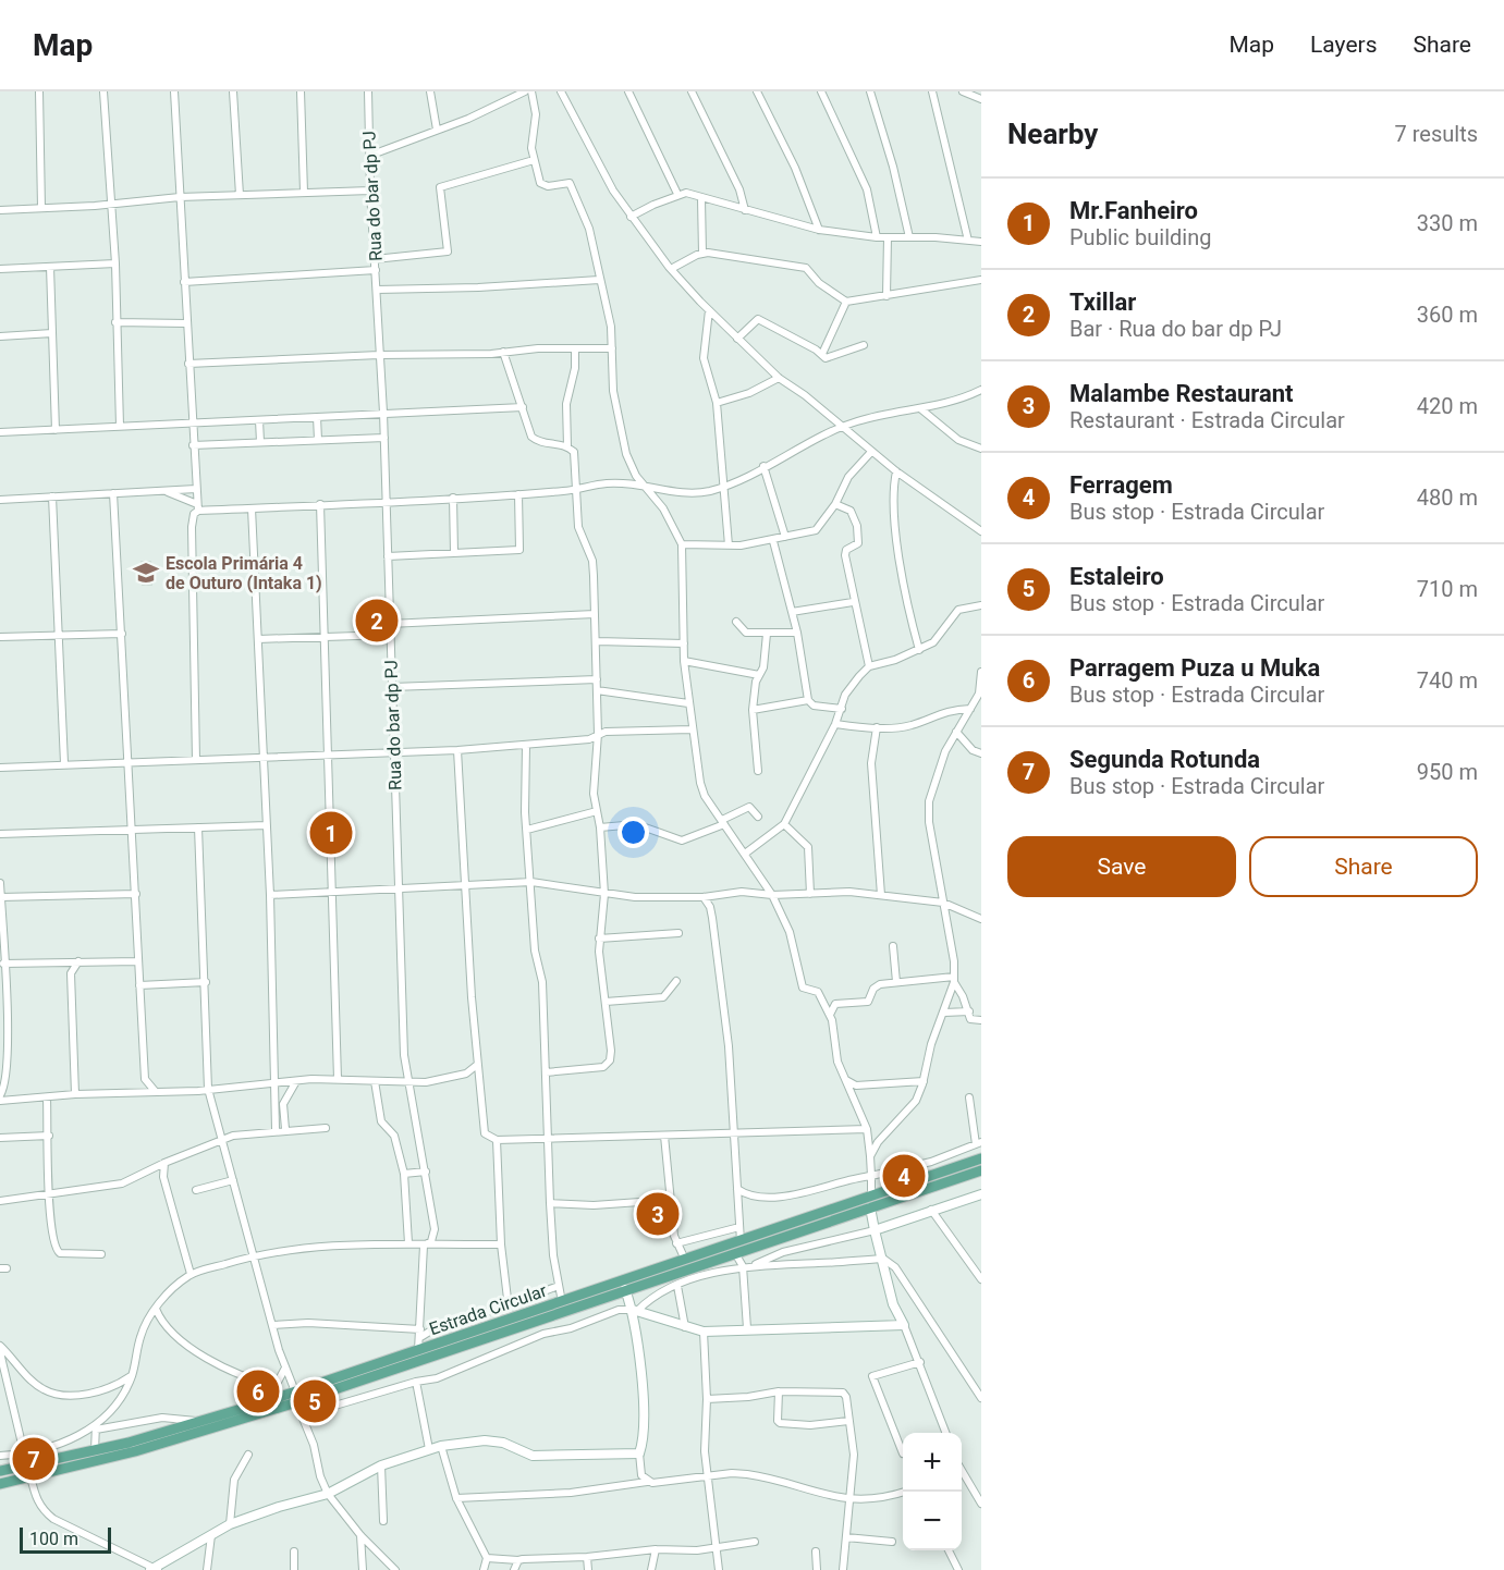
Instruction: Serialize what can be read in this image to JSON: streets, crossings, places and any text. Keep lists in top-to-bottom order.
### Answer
{
  "streets": {
    "main road": ["Estrada Circular"],
    "street": ["Rua do bar dp PJ"]
  },
  "crossings": [
    ["Rua do bar dp PJ", "Estrada Circular"]
  ],
  "places": {
    "school or university": ["Escola Primária 4 de Outuro (Intaka 1)"]
  },
  "scale_bar": "100 m",
  "page": {
    "header": "Map",
    "nav": ["Map", "Layers", "Share"],
    "heading": ["Nearby", "7 results"],
    "list": [
      {
        "mark": "1",
        "name": "Mr.Fanheiro",
        "note": "Public building",
        "value": "330 m"
      },
      {
        "mark": "2",
        "name": "Txillar",
        "note": "Bar · Rua do bar dp PJ",
        "value": "360 m"
      },
      {
        "mark": "3",
        "name": "Malambe Restaurant",
        "note": "Restaurant · Estrada Circular",
        "value": "420 m"
      },
      {
        "mark": "4",
        "name": "Ferragem",
        "note": "Bus stop · Estrada Circular",
        "value": "480 m"
      },
      {
        "mark": "5",
        "name": "Estaleiro",
        "note": "Bus stop · Estrada Circular",
        "value": "710 m"
      },
      {
        "mark": "6",
        "name": "Parragem Puza u Muka",
        "note": "Bus stop · Estrada Circular",
        "value": "740 m"
      },
      {
        "mark": "7",
        "name": "Segunda Rotunda",
        "note": "Bus stop · Estrada Circular",
        "value": "950 m"
      }
    ],
    "pins": [
      "2",
      "1",
      "4",
      "3",
      "6",
      "5",
      "7"
    ],
    "buttons": ["Save", "Share"],
    "map_buttons": ["+", "−"],
    "scale": "100 m"
  }
}
